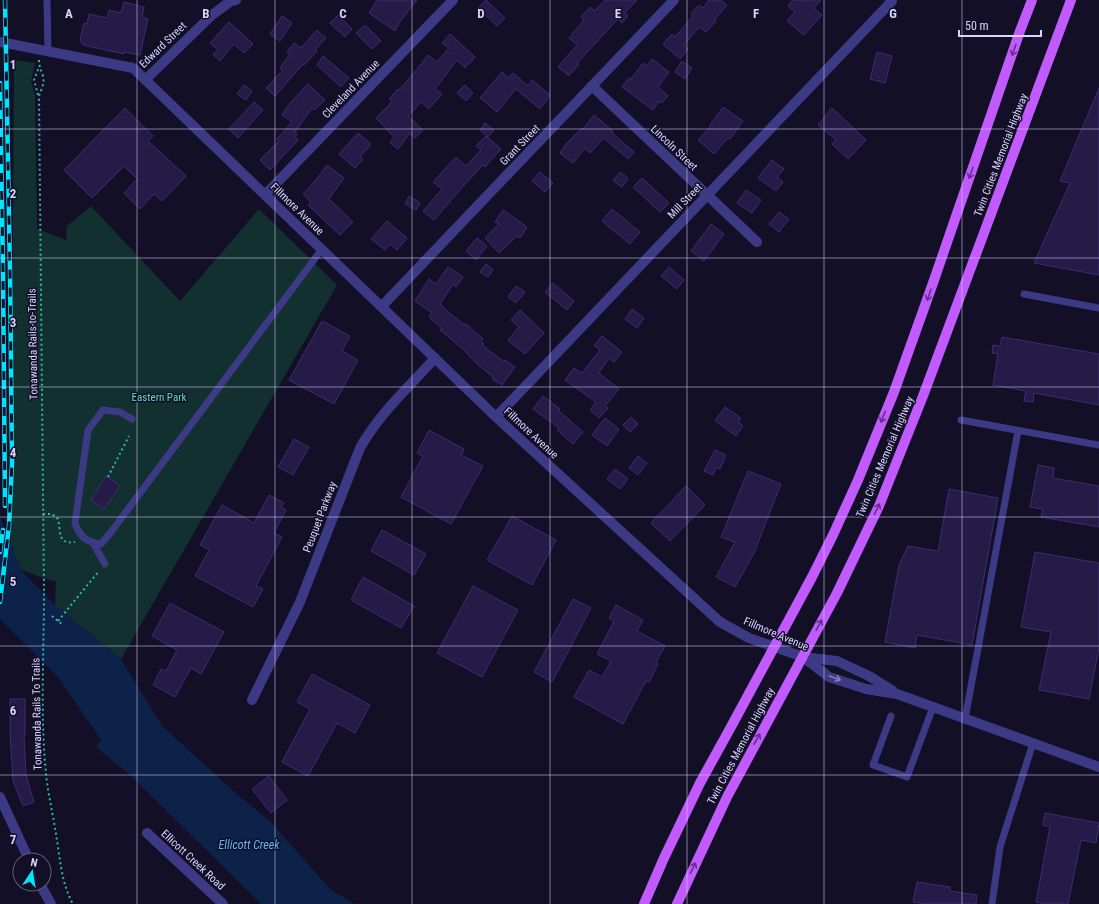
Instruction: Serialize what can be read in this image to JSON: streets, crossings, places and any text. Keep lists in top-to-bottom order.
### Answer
{
  "streets": {
    "main road": ["Twin Cities Memorial Highway"],
    "street": [
      "Edward Street",
      "Cleveland Avenue",
      "Grant Street",
      "Lincoln Street",
      "Mill Street",
      "Fillmore Avenue",
      "Peuquet Parkway",
      "Ellicott Creek Road"
    ],
    "path": ["Tonawanda Rails-to-Trails", "Tonawanda Rails To Trails"]
  },
  "crossings": [
    ["Edward Street", "Fillmore Avenue"],
    ["Cleveland Avenue", "Fillmore Avenue"],
    ["Grant Street", "Lincoln Street"],
    ["Grant Street", "Fillmore Avenue"],
    ["Lincoln Street", "Mill Street"],
    ["Twin Cities Memorial Highway", "Fillmore Avenue"],
    ["Mill Street", "Fillmore Avenue"],
    ["Fillmore Avenue", "Peuquet Parkway"],
    ["Tonawanda Rails-to-Trails", "Tonawanda Rails To Trails"]
  ],
  "water": ["Ellicott Creek"],
  "parks": ["Eastern Park"],
  "scale_bar": "50 m",
  "north": "top",
  "grid": {
    "columns": [
      "A",
      "B",
      "C",
      "D",
      "E",
      "F",
      "G"
    ],
    "rows": [
      "1",
      "2",
      "3",
      "4",
      "5",
      "6",
      "7"
    ]
  }
}
